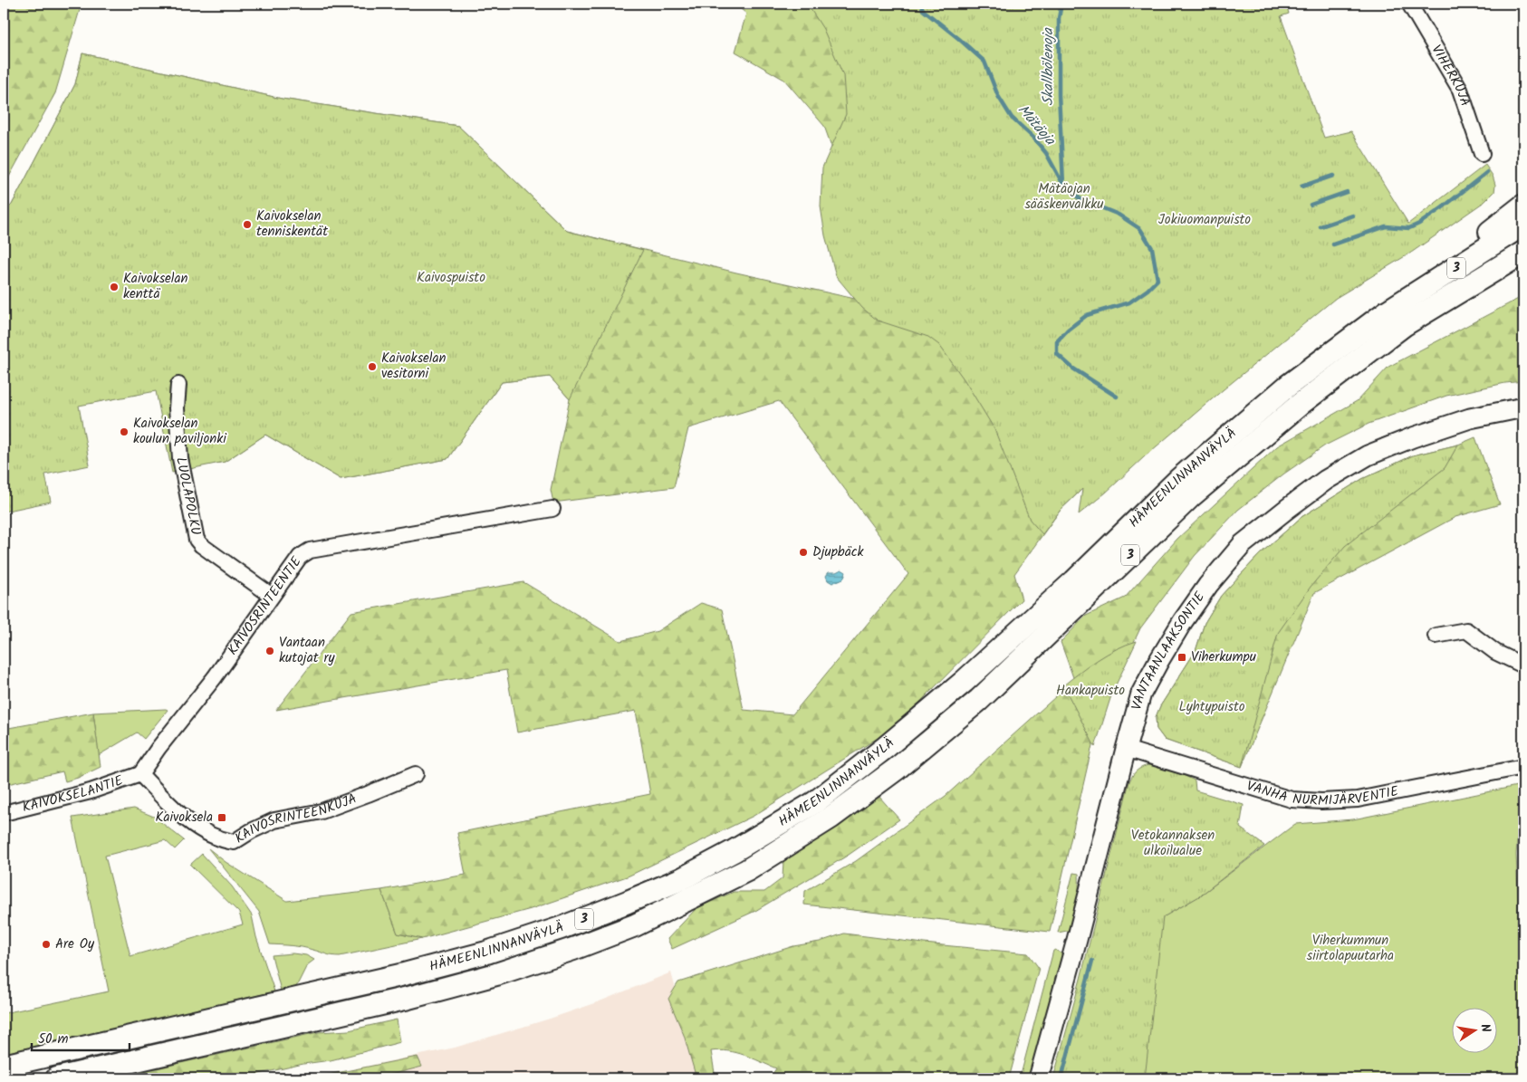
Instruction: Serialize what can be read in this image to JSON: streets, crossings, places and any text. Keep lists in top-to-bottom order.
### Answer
{
  "streets": {
    "highway": ["3", "HÄMEENLINNANVÄYLÄ"],
    "main road": ["VANTAANLAAKSONTIE"],
    "street": [
      "VIHERKUJA",
      "LUOLAPOLKU",
      "KAIVOSRINTEENTIE",
      "VANHA NURMIJÄRVENTIE",
      "KAIVOKSELANTIE",
      "KAIVOSRINTEENKUJA"
    ]
  },
  "crossings": [
    ["LUOLAPOLKU", "KAIVOSRINTEENTIE"],
    ["KAIVOSRINTEENTIE", "KAIVOKSELANTIE"],
    ["KAIVOSRINTEENTIE", "KAIVOSRINTEENKUJA"],
    ["VANTAANLAAKSONTIE", "VANHA NURMIJÄRVENTIE"],
    ["KAIVOKSELANTIE", "KAIVOSRINTEENKUJA"]
  ],
  "water": ["Skallbölenoja", "Mätäoja"],
  "parks": [
    "Mätäojan sääskenvalkku",
    "Jokiuomanpuisto",
    "Kaivospuisto",
    "Hankapuisto",
    "Lyhtypuisto",
    "Vetokannaksen ulkoilualue",
    "Viherkummun siirtolapuutarha"
  ],
  "places": {
    "other": [
      "Kaivokselan tenniskentät",
      "Kaivokselan kenttä",
      "Kaivokselan vesitorni",
      "Kaivokselan koulun paviljonki",
      "Djupbäck",
      "Vantaan kutojat ry",
      "Are Oy"
    ],
    "transit": ["Viherkumpu", "Kaivoksela"]
  },
  "scale_bar": "50 m",
  "north": "right"
}
